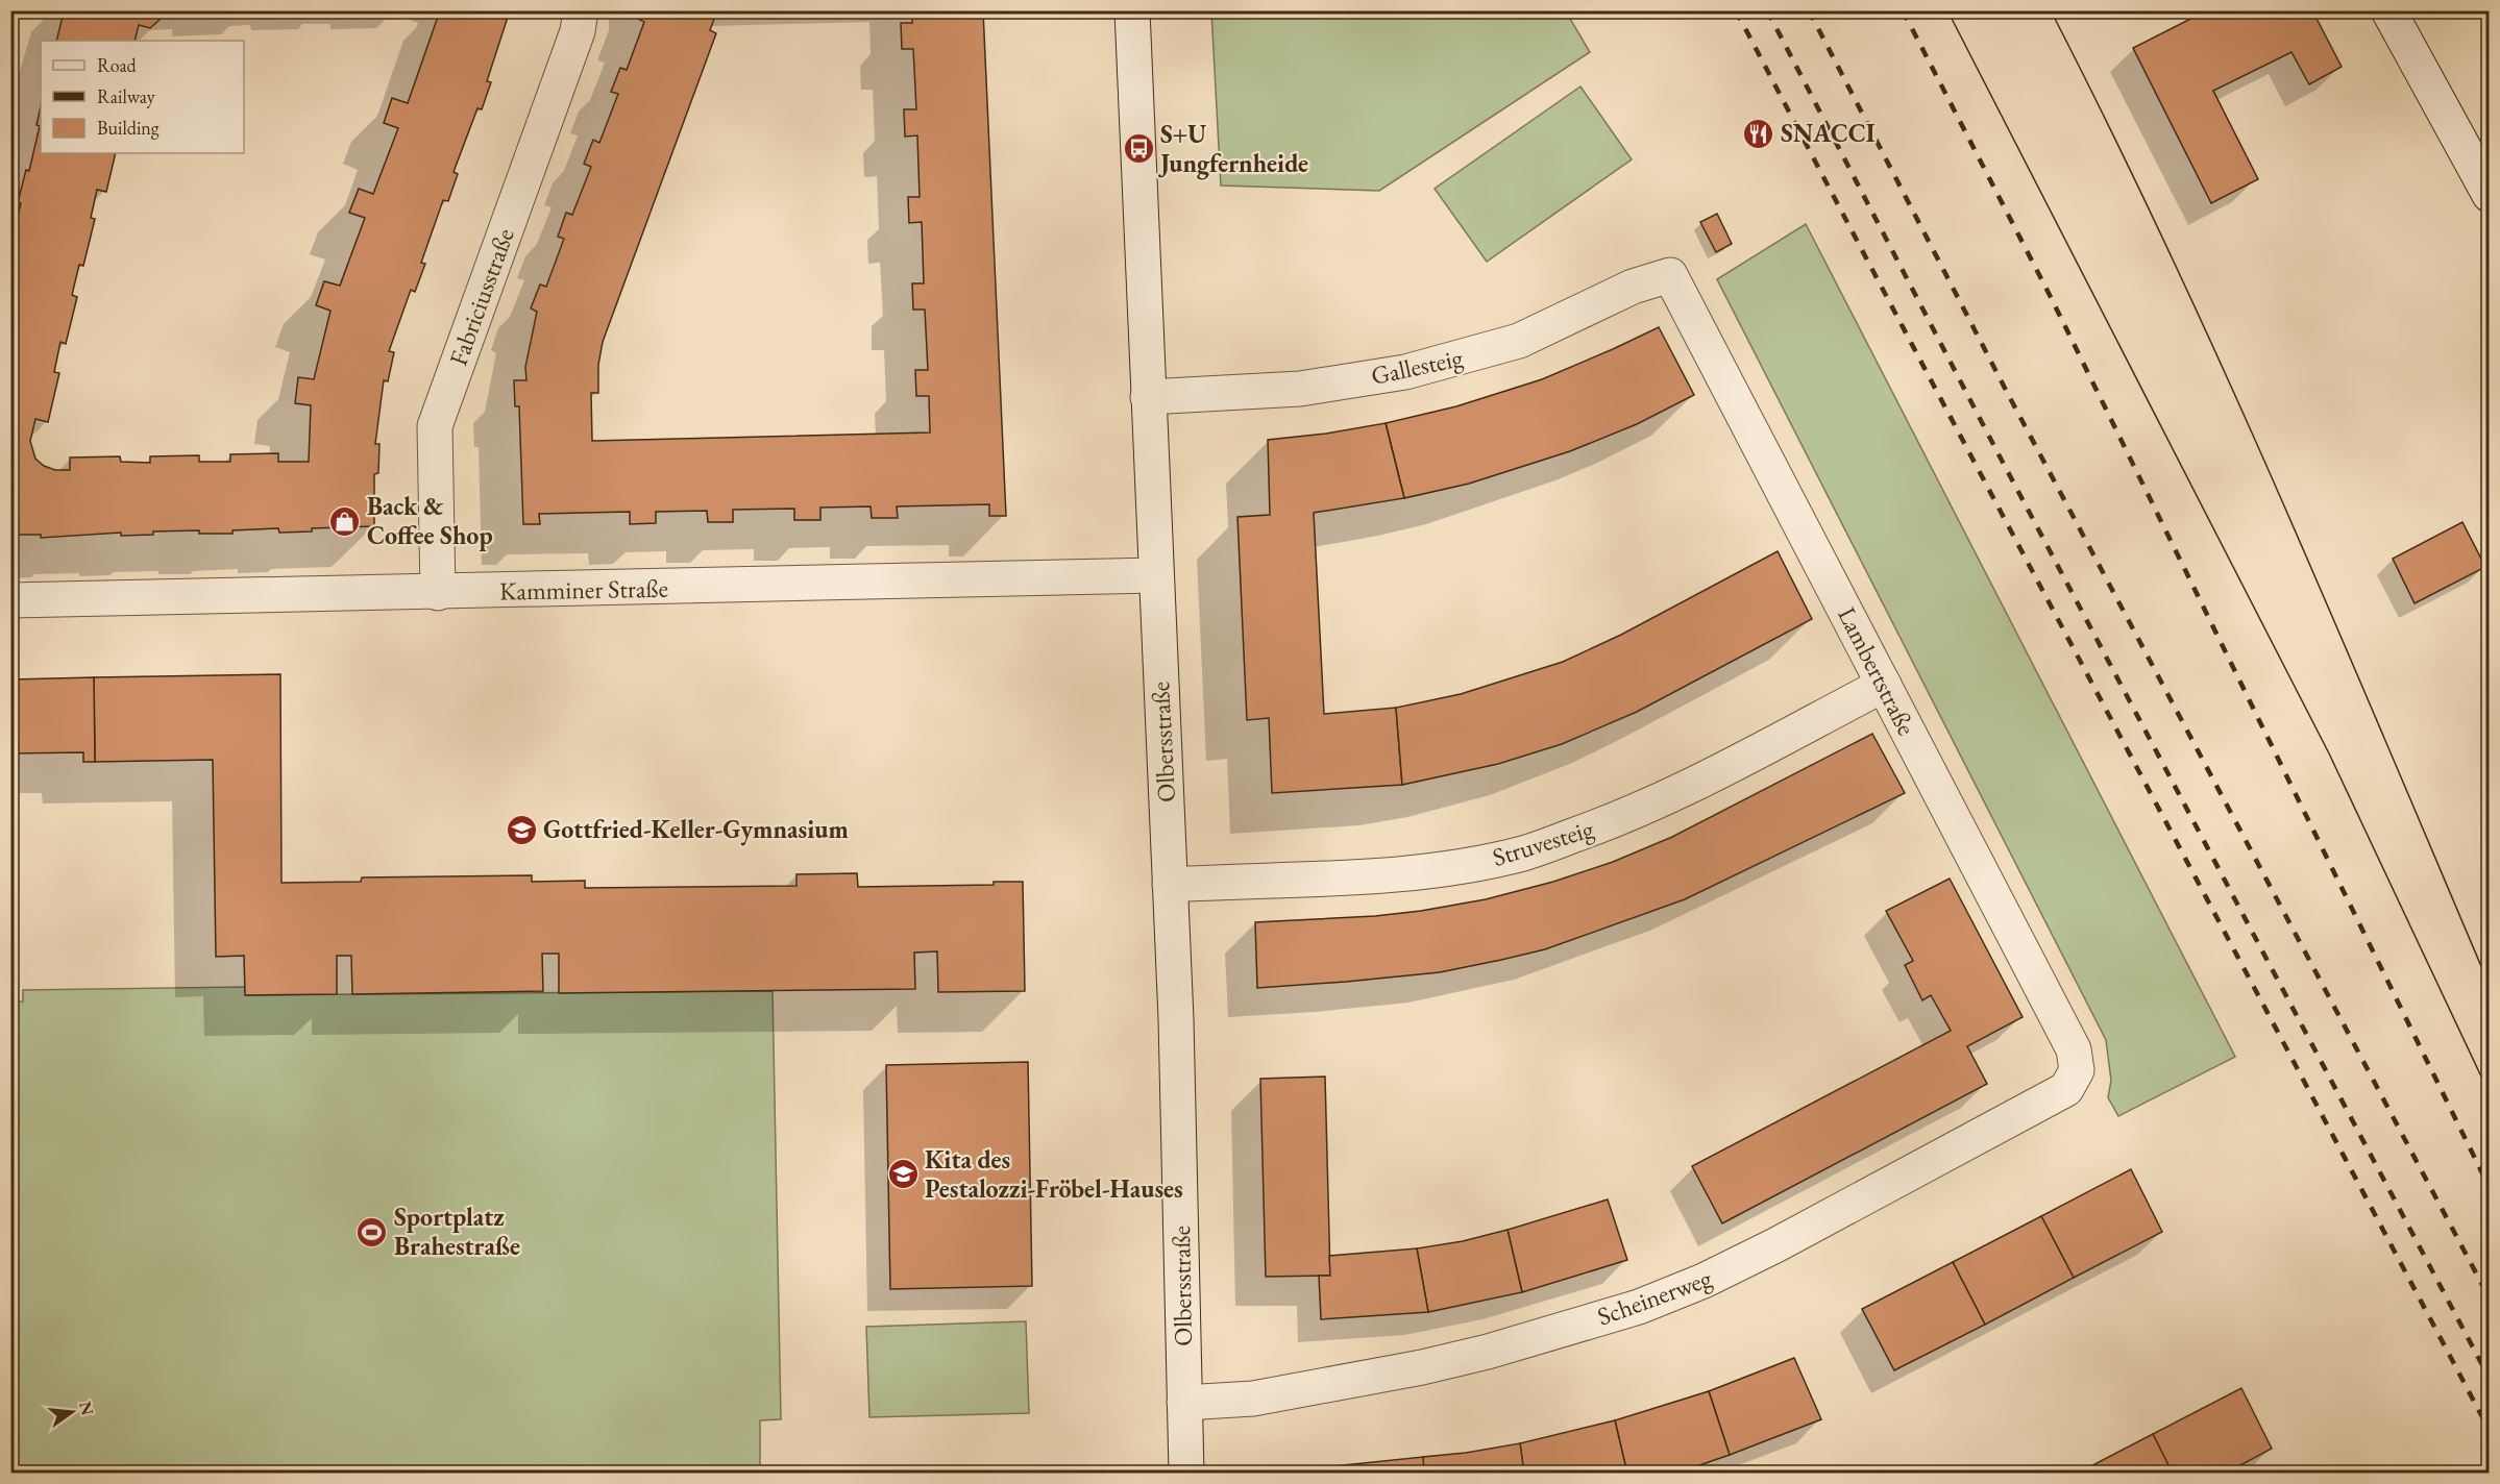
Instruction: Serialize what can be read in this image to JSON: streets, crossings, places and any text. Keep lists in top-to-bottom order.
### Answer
{
  "streets": {
    "street": [
      "Fabriciusstraße",
      "Gallesteig",
      "Kamminer Straße",
      "Lambertstraße",
      "Olbersstraße",
      "Struvesteig",
      "Scheinerweg"
    ]
  },
  "crossings": [
    ["Fabriciusstraße", "Kamminer Straße"],
    ["Gallesteig", "Lambertstraße"],
    ["Gallesteig", "Olbersstraße"],
    ["Kamminer Straße", "Olbersstraße"],
    ["Lambertstraße", "Struvesteig"],
    ["Lambertstraße", "Scheinerweg"],
    ["Olbersstraße", "Struvesteig"],
    ["Olbersstraße", "Scheinerweg"]
  ],
  "places": {
    "restaurant": ["SNACCI"],
    "bus stop": ["S+U Jungfernheide"],
    "shop": ["Back & Coffee Shop"],
    "school or university": ["Gottfried-Keller-Gymnasium", "Kita des Pestalozzi-Fröbel-Hauses"],
    "sports": ["Sportplatz Brahestraße"]
  },
  "legend": ["Road", "Railway", "Building"],
  "north": "right"
}
